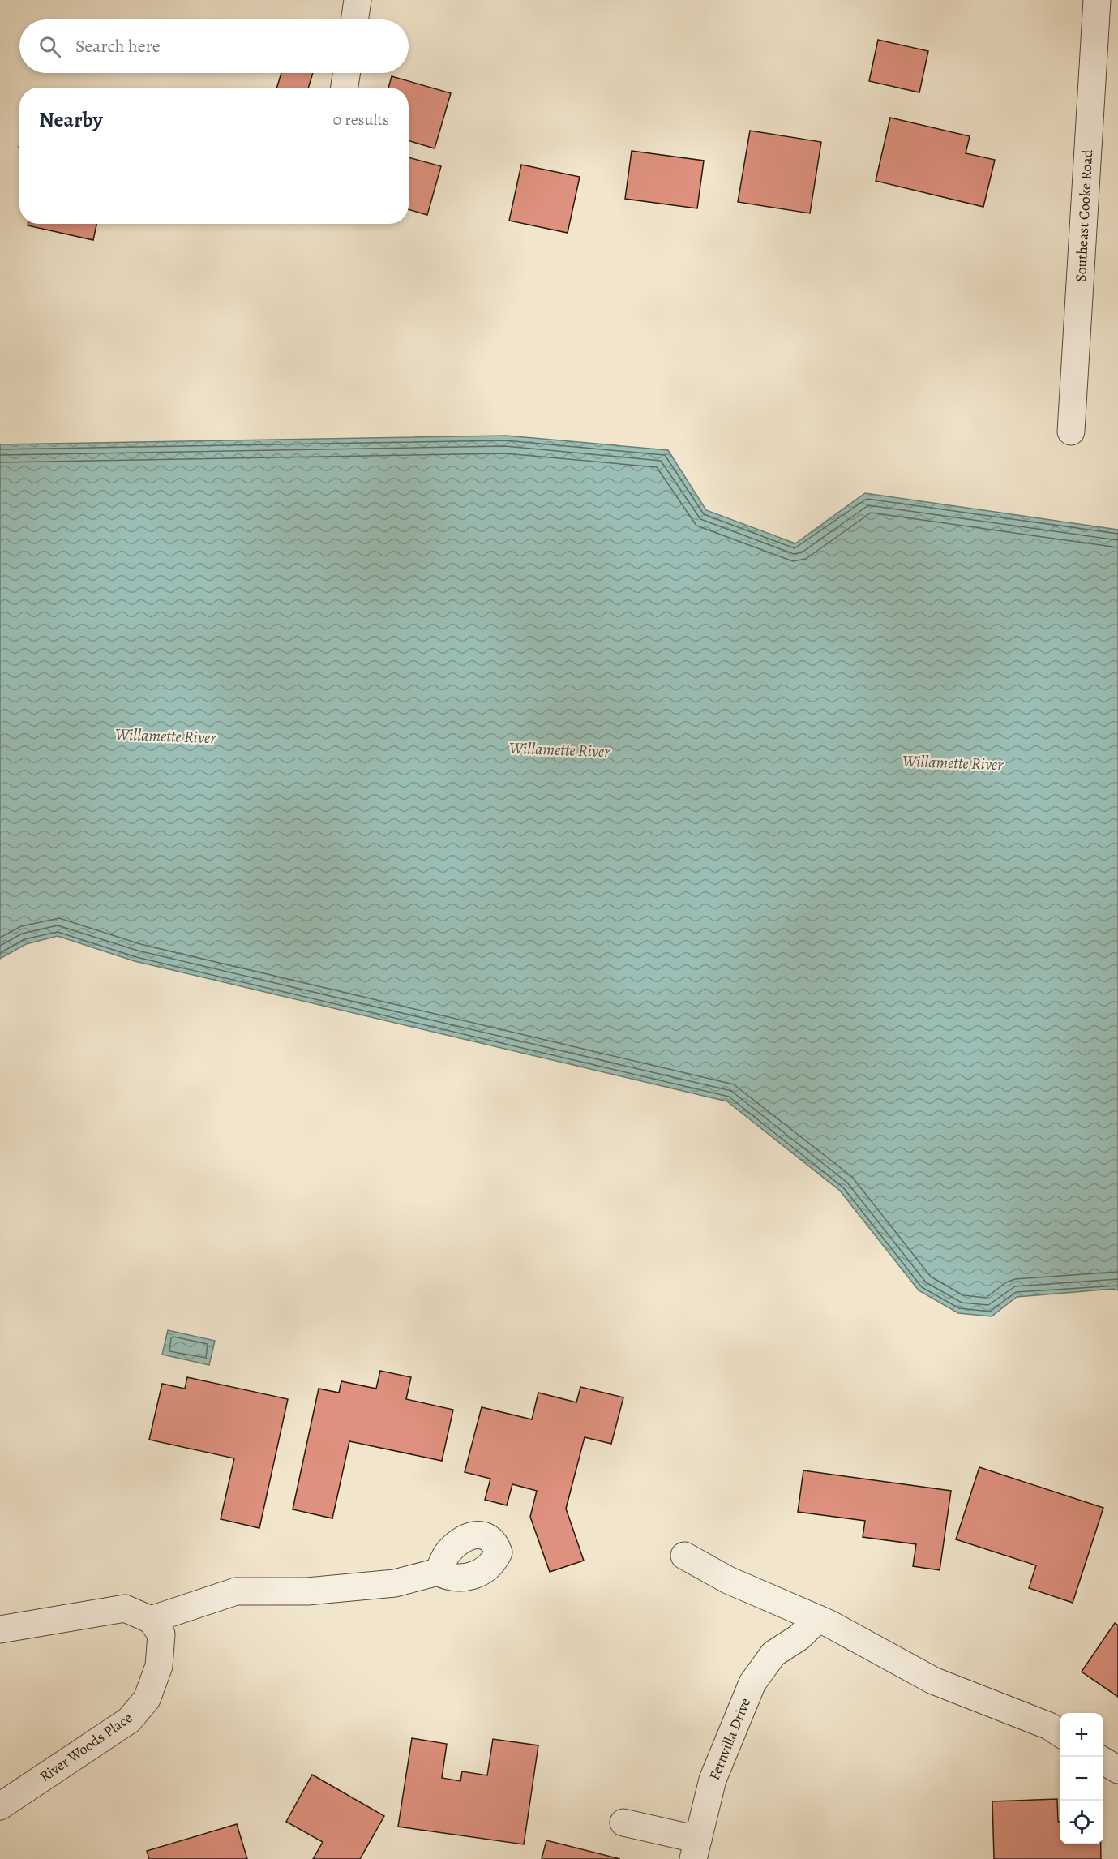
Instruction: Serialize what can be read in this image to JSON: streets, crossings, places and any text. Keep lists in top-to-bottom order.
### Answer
{
  "streets": {
    "street": ["Southeast Cooke Road", "Fernvilla Drive", "River Woods Place"]
  },
  "water": ["Willamette River"],
  "page": {
    "search": "Search here",
    "heading": ["Nearby", "0 results"],
    "map_buttons": ["+", "−"]
  }
}
